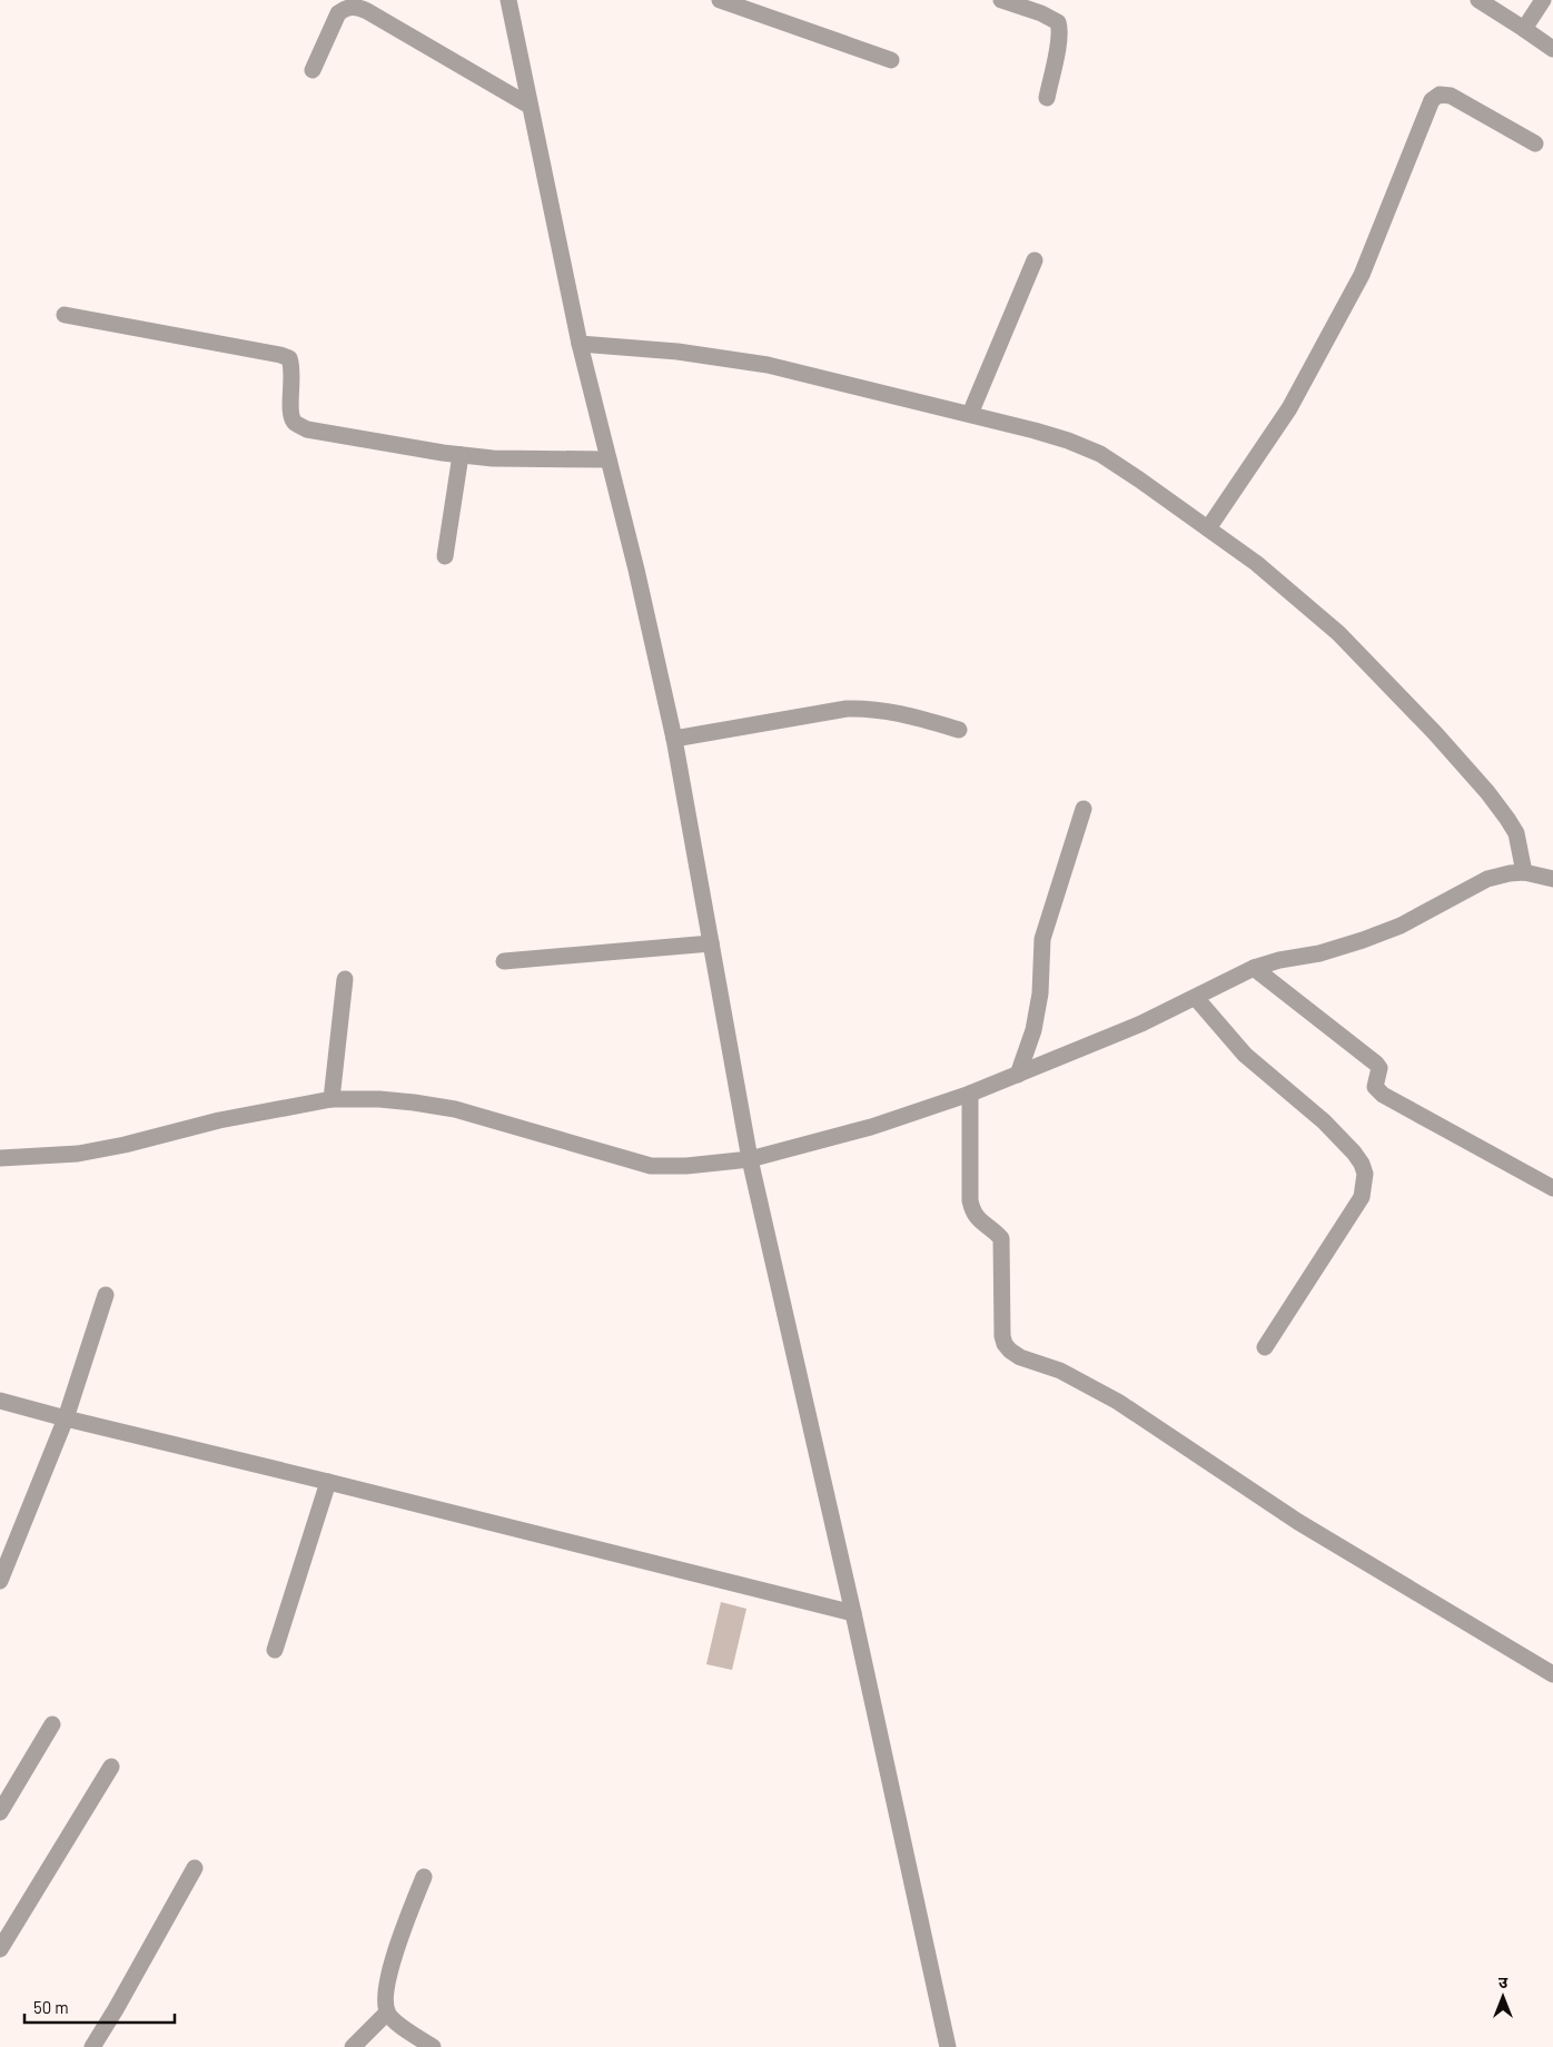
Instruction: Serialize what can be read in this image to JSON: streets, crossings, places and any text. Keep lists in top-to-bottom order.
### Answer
{
  "scale_bar": "50 m",
  "north": "top"
}
